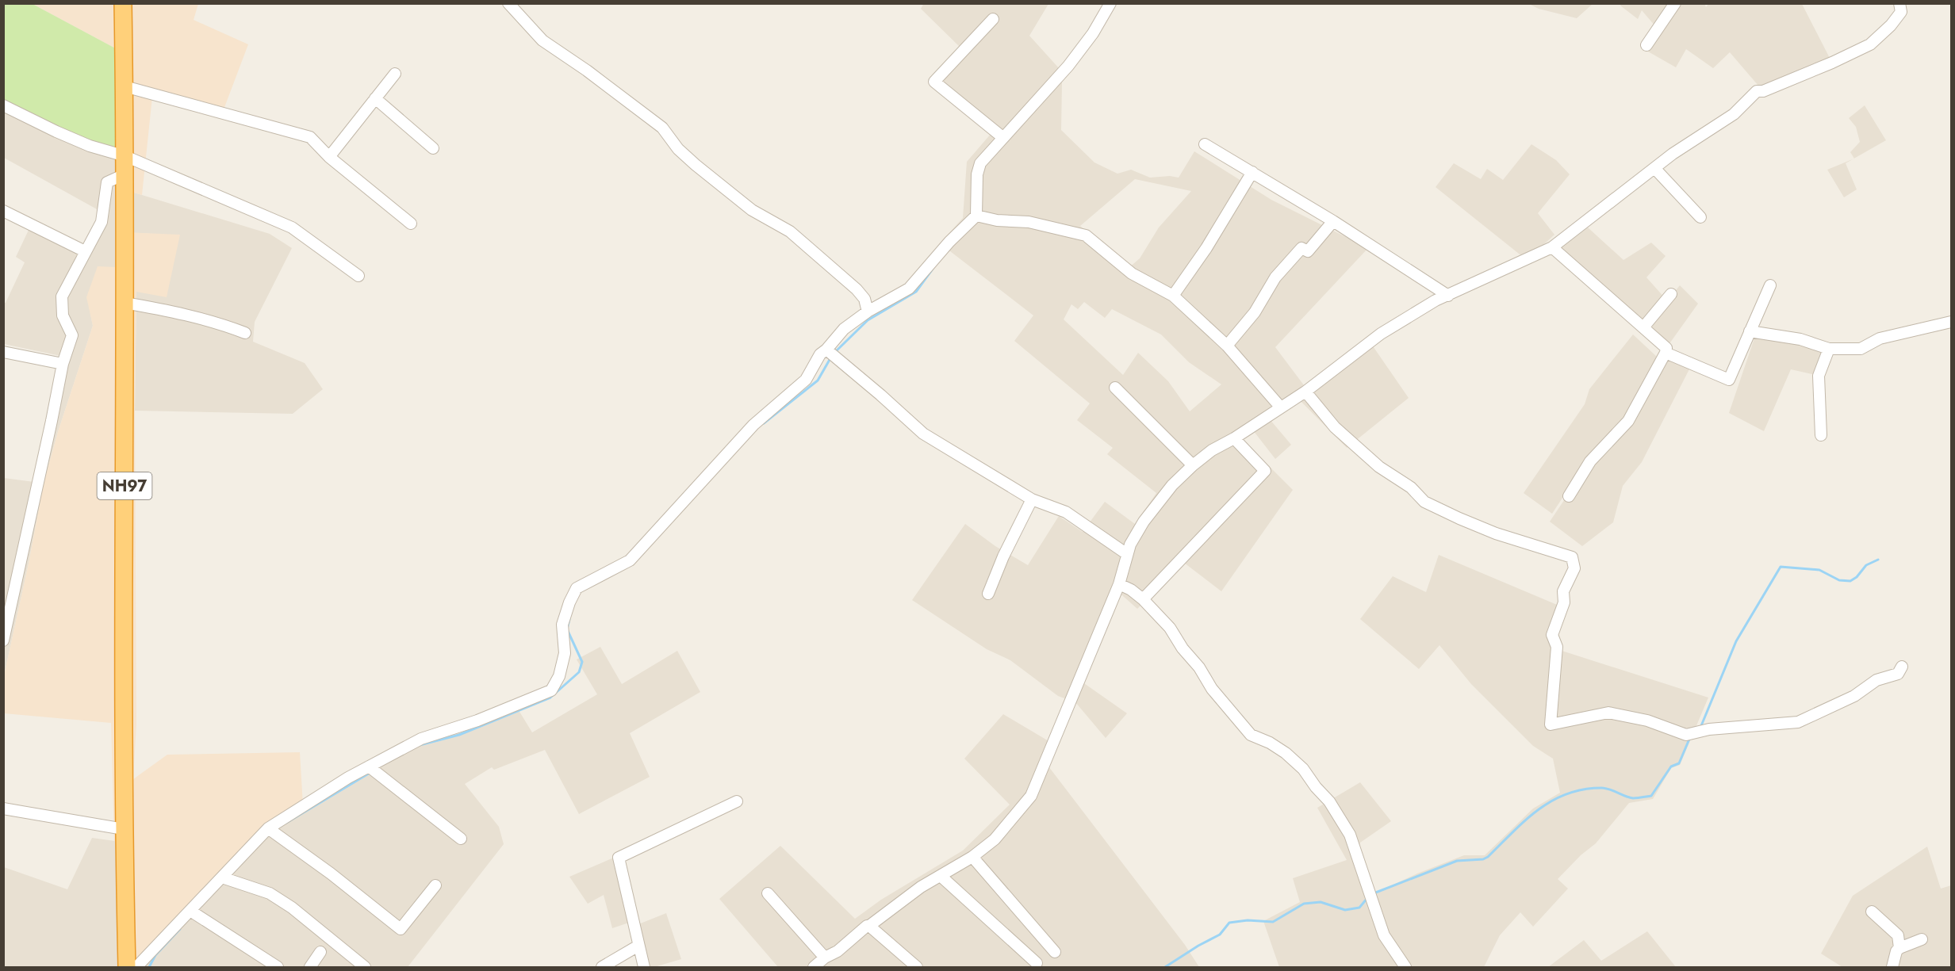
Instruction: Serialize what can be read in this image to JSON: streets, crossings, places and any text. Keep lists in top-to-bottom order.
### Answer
{
  "streets": {
    "highway": ["NH97"]
  }
}
